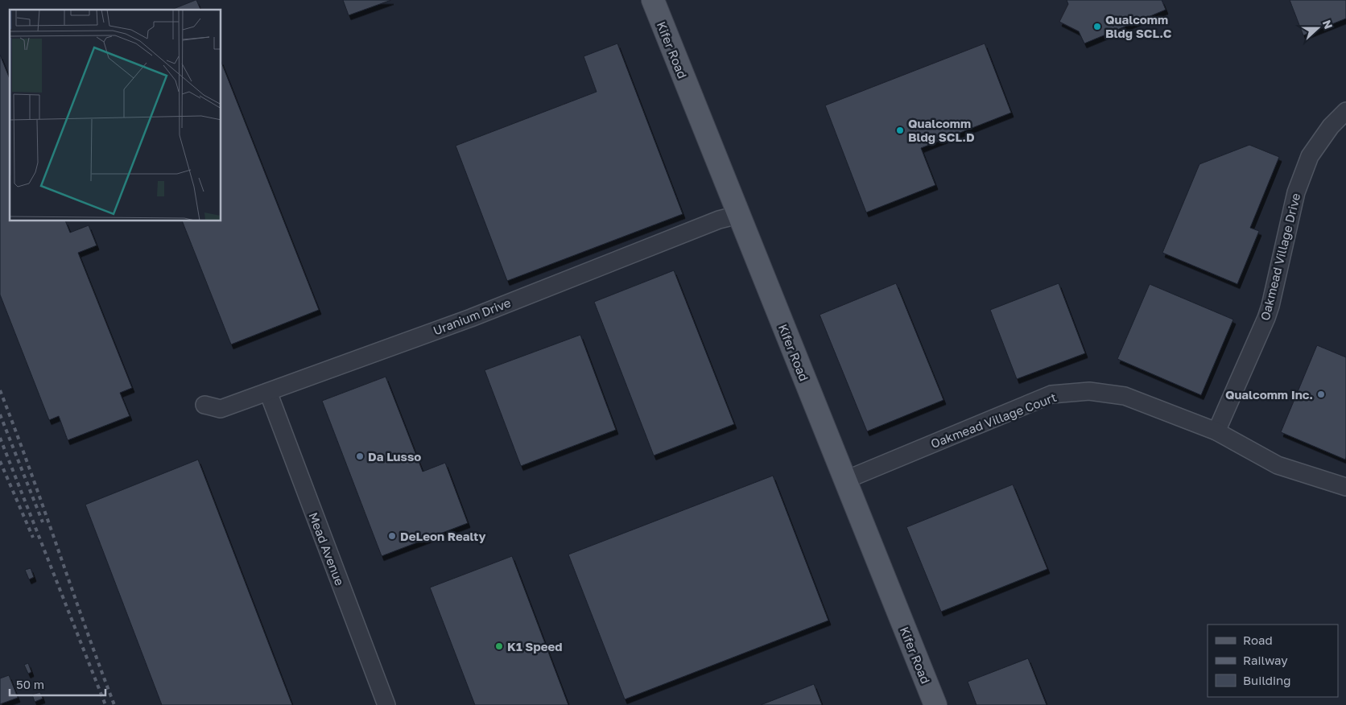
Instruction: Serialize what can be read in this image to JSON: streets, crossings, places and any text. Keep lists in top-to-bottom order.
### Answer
{
  "streets": {
    "main road": ["Kifer Road"],
    "street": [
      "Oakmead Village Drive",
      "Uranium Drive",
      "Oakmead Village Court",
      "Mead Avenue"
    ]
  },
  "crossings": [
    ["Kifer Road", "Uranium Drive"],
    ["Kifer Road", "Oakmead Village Court"],
    ["Oakmead Village Drive", "Oakmead Village Court"],
    ["Uranium Drive", "Mead Avenue"]
  ],
  "places": [
    "Qualcomm Bldg SCL.C",
    "Qualcomm Bldg SCL.D",
    "Qualcomm Inc.",
    "Da Lusso",
    "DeLeon Realty",
    "K1 Speed"
  ],
  "legend": ["Road", "Railway", "Building"],
  "scale_bar": "50 m",
  "north": "right"
}
